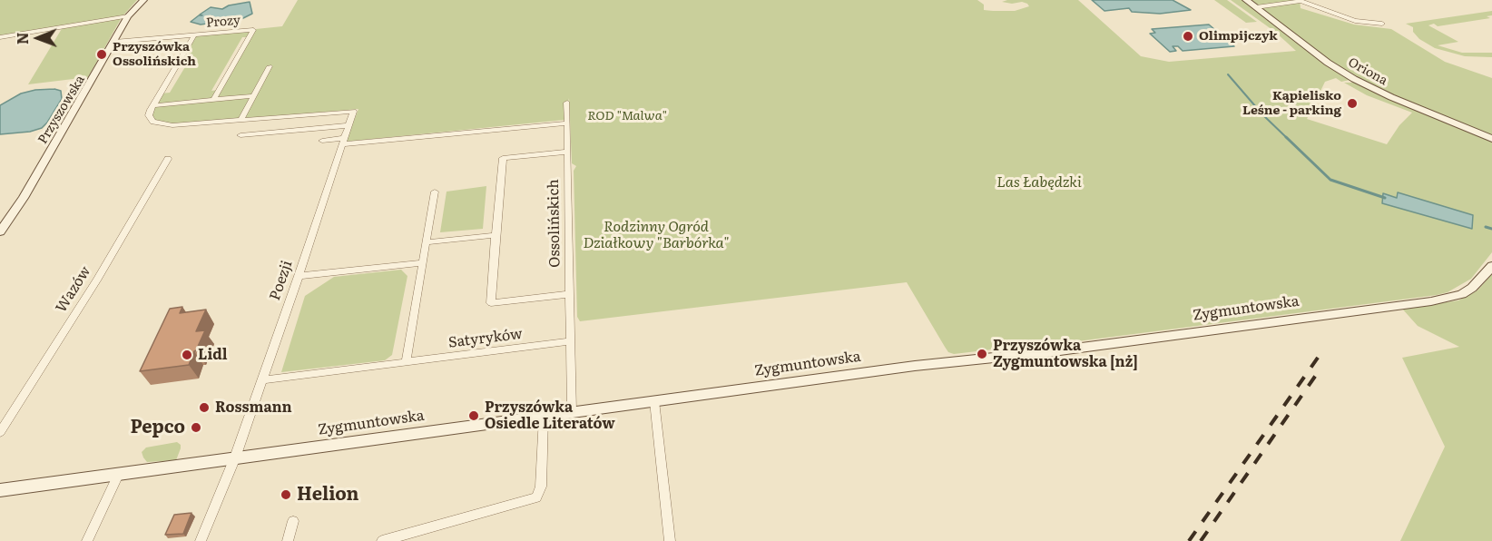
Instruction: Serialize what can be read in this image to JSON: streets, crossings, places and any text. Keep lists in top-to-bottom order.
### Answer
{
  "streets": {
    "street": [
      "Prozy",
      "Oriona",
      "Przyszowska",
      "Ossolińskich",
      "Poezji",
      "Wazów",
      "Zygmuntowska",
      "Satyryków"
    ]
  },
  "crossings": [
    ["Prozy", "Przyszowska"],
    ["Ossolińskich", "Zygmuntowska"],
    ["Ossolińskich", "Satyryków"],
    ["Poezji", "Zygmuntowska"],
    ["Poezji", "Satyryków"]
  ],
  "parks": ["ROD \"Malwa\"", "Las Łabędzki", "Rodzinny Ogród Działkowy \"Barbórka\""],
  "places": [
    "Olimpijczyk",
    "Przyszówka Ossolińskich",
    "Kąpielisko Leśne - parking",
    "Przyszówka Zygmuntowska [nż]",
    "Lidl",
    "Rossmann",
    "Przyszówka Osiedle Literatów",
    "Pepco",
    "Helion"
  ],
  "north": "left"
}
